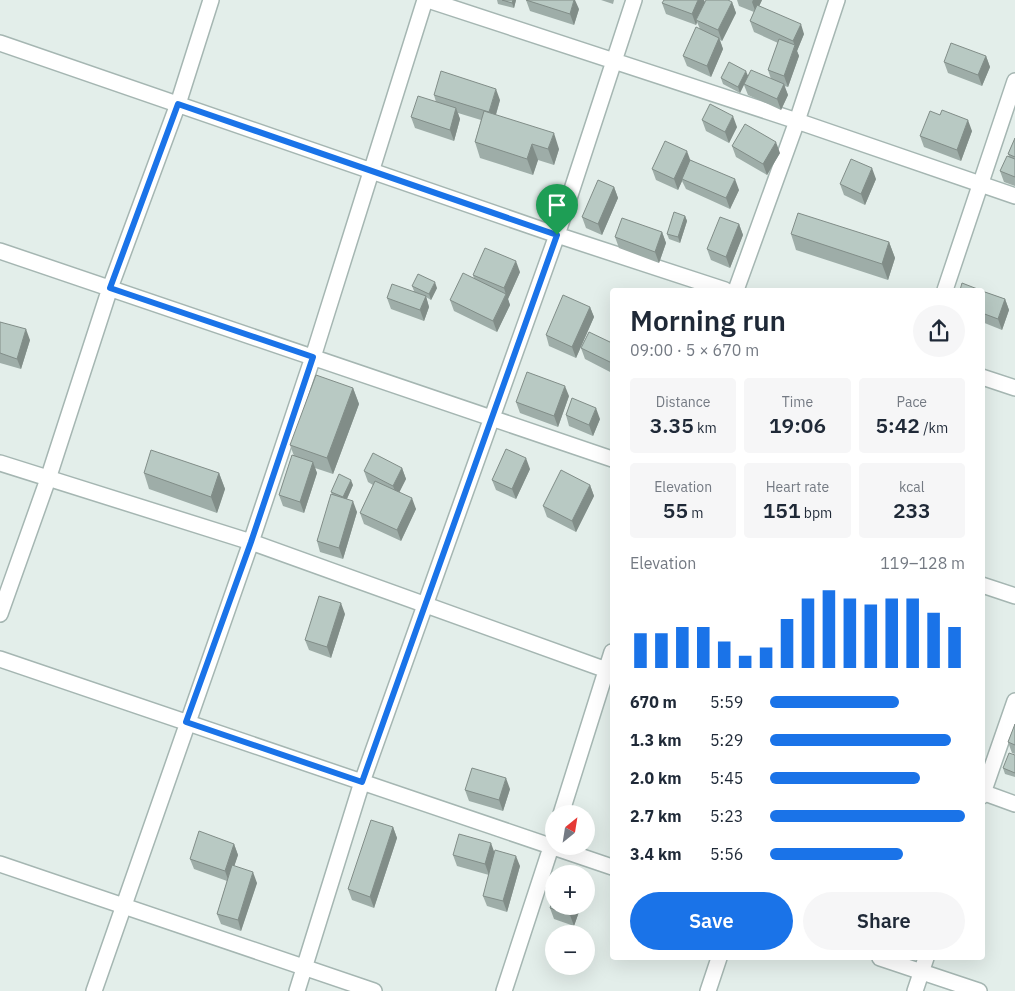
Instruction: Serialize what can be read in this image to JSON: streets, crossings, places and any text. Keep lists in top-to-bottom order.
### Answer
{
  "north": "top right",
  "page": {
    "heading": ["Morning run", "09:00 · 5 × 670 m"],
    "stats": [
      ["Distance", "3.35 km"],
      ["Time", "19:06"],
      ["Pace", "5:42 /km"],
      ["Elevation", "55 m"],
      ["Heart rate", "151 bpm"],
      ["kcal", "233"]
    ],
    "chart": ["Elevation", "119–128 m"],
    "list": [
      {
        "name": "670 m",
        "note": "5:59"
      },
      {
        "name": "1.3 km",
        "note": "5:29"
      },
      {
        "name": "2.0 km",
        "note": "5:45"
      },
      {
        "name": "2.7 km",
        "note": "5:23"
      },
      {
        "name": "3.4 km",
        "note": "5:56"
      }
    ],
    "map_buttons": ["+", "−"],
    "buttons": ["Save", "Share"]
  }
}
